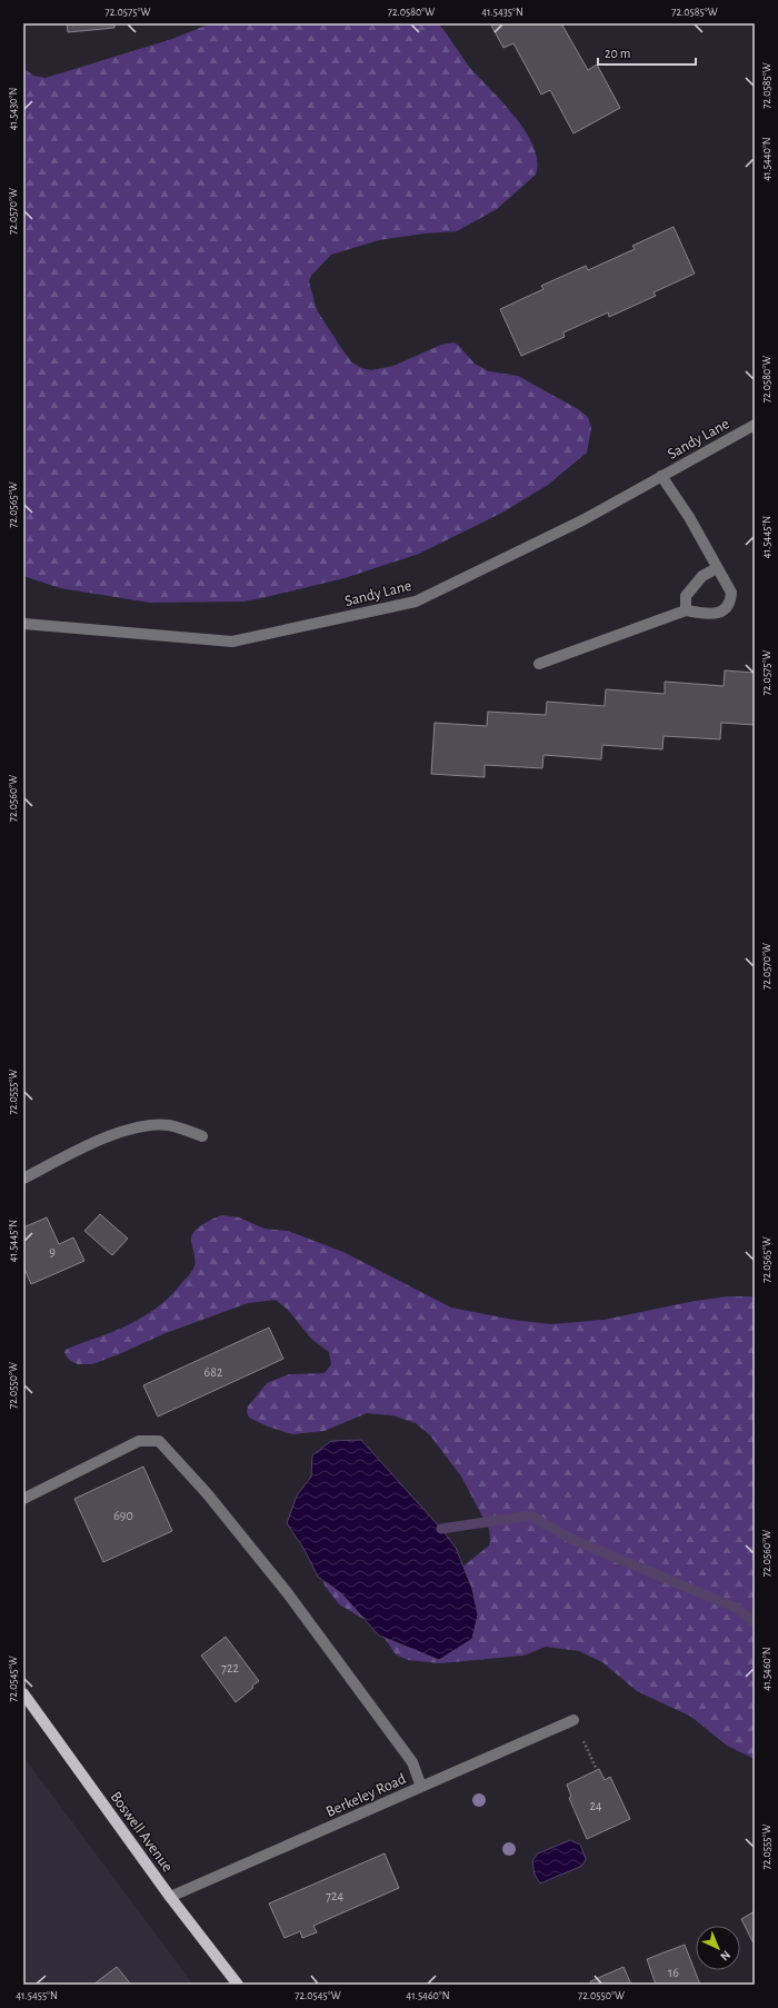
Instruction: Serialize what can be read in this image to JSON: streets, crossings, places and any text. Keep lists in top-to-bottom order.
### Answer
{
  "streets": {
    "main road": ["Boswell Avenue"],
    "street": ["Sandy Lane", "Berkeley Road"]
  },
  "crossings": [
    ["Berkeley Road", "Boswell Avenue"]
  ],
  "house_numbers": [
    "9",
    "682",
    "690",
    "722",
    "24",
    "724",
    "16"
  ],
  "scale_bar": "20 m",
  "north": "bottom right",
  "coordinates": [
    "72.0575°W",
    "72.0580°W",
    "41.5435°N",
    "72.0585°W",
    "41.5430°N",
    "41.5440°N",
    "72.0570°W",
    "72.0565°W",
    "41.5445°N",
    "72.0560°W",
    "72.0555°W",
    "72.0550°W",
    "41.5460°N",
    "72.0545°W",
    "41.5455°N"
  ]
}
